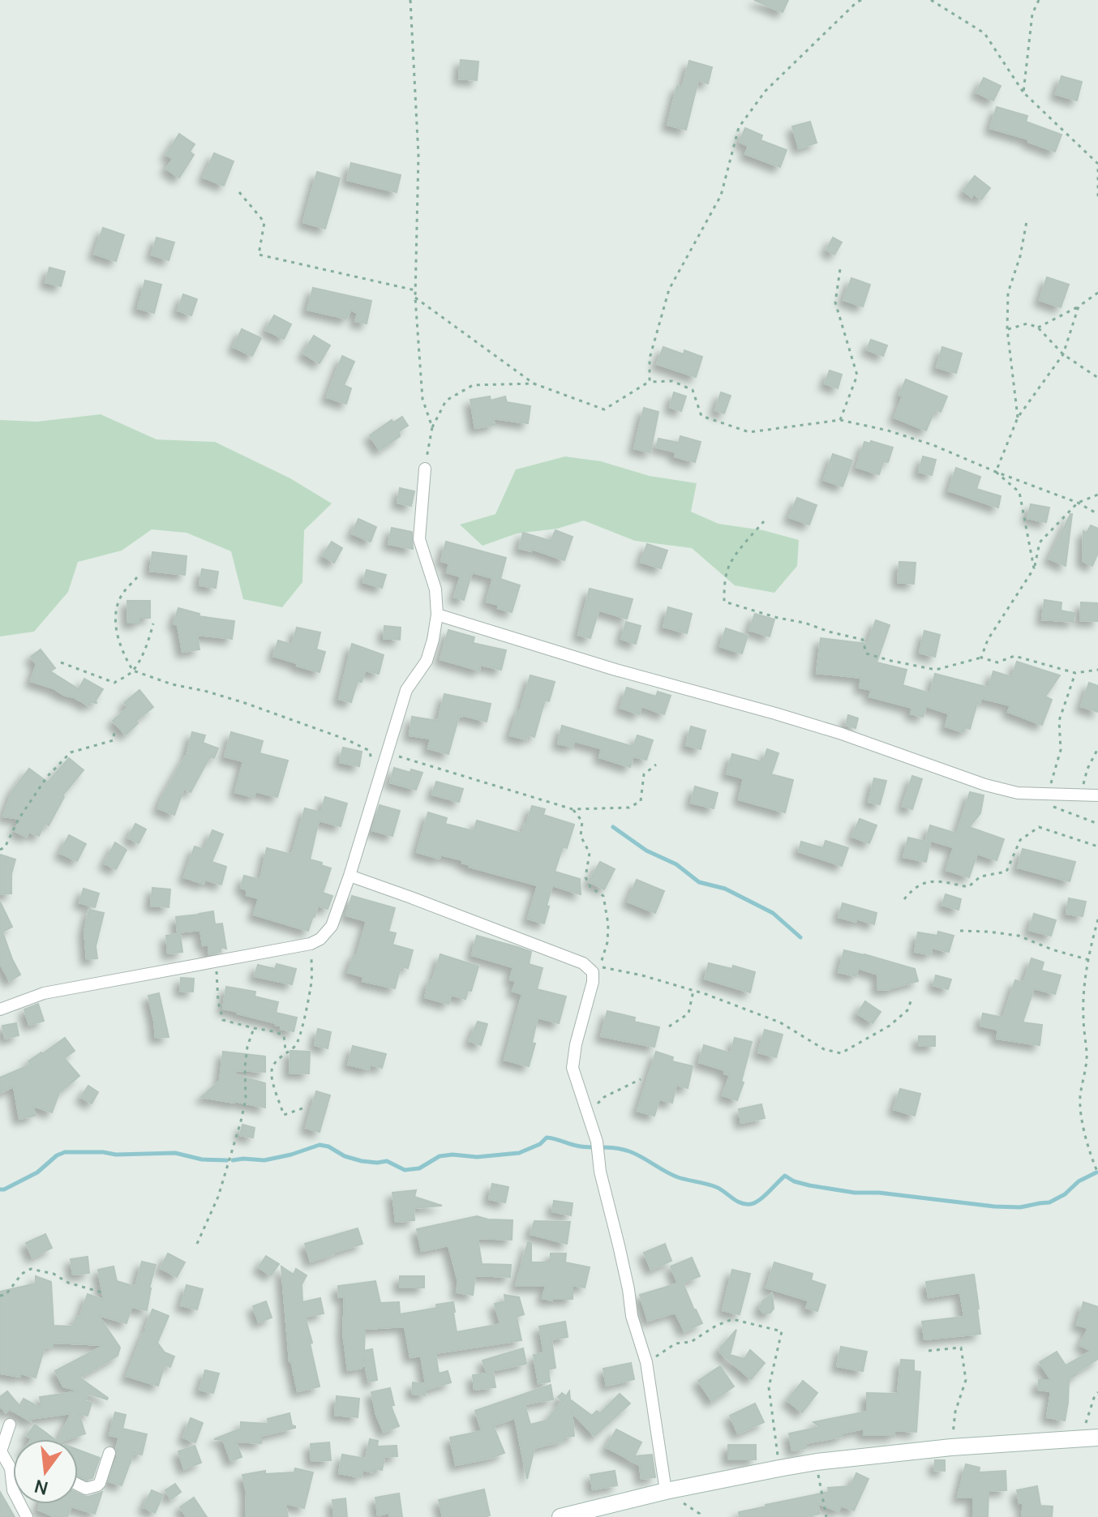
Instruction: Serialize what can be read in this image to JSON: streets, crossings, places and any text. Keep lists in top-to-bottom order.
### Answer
{
  "north": "bottom"
}
